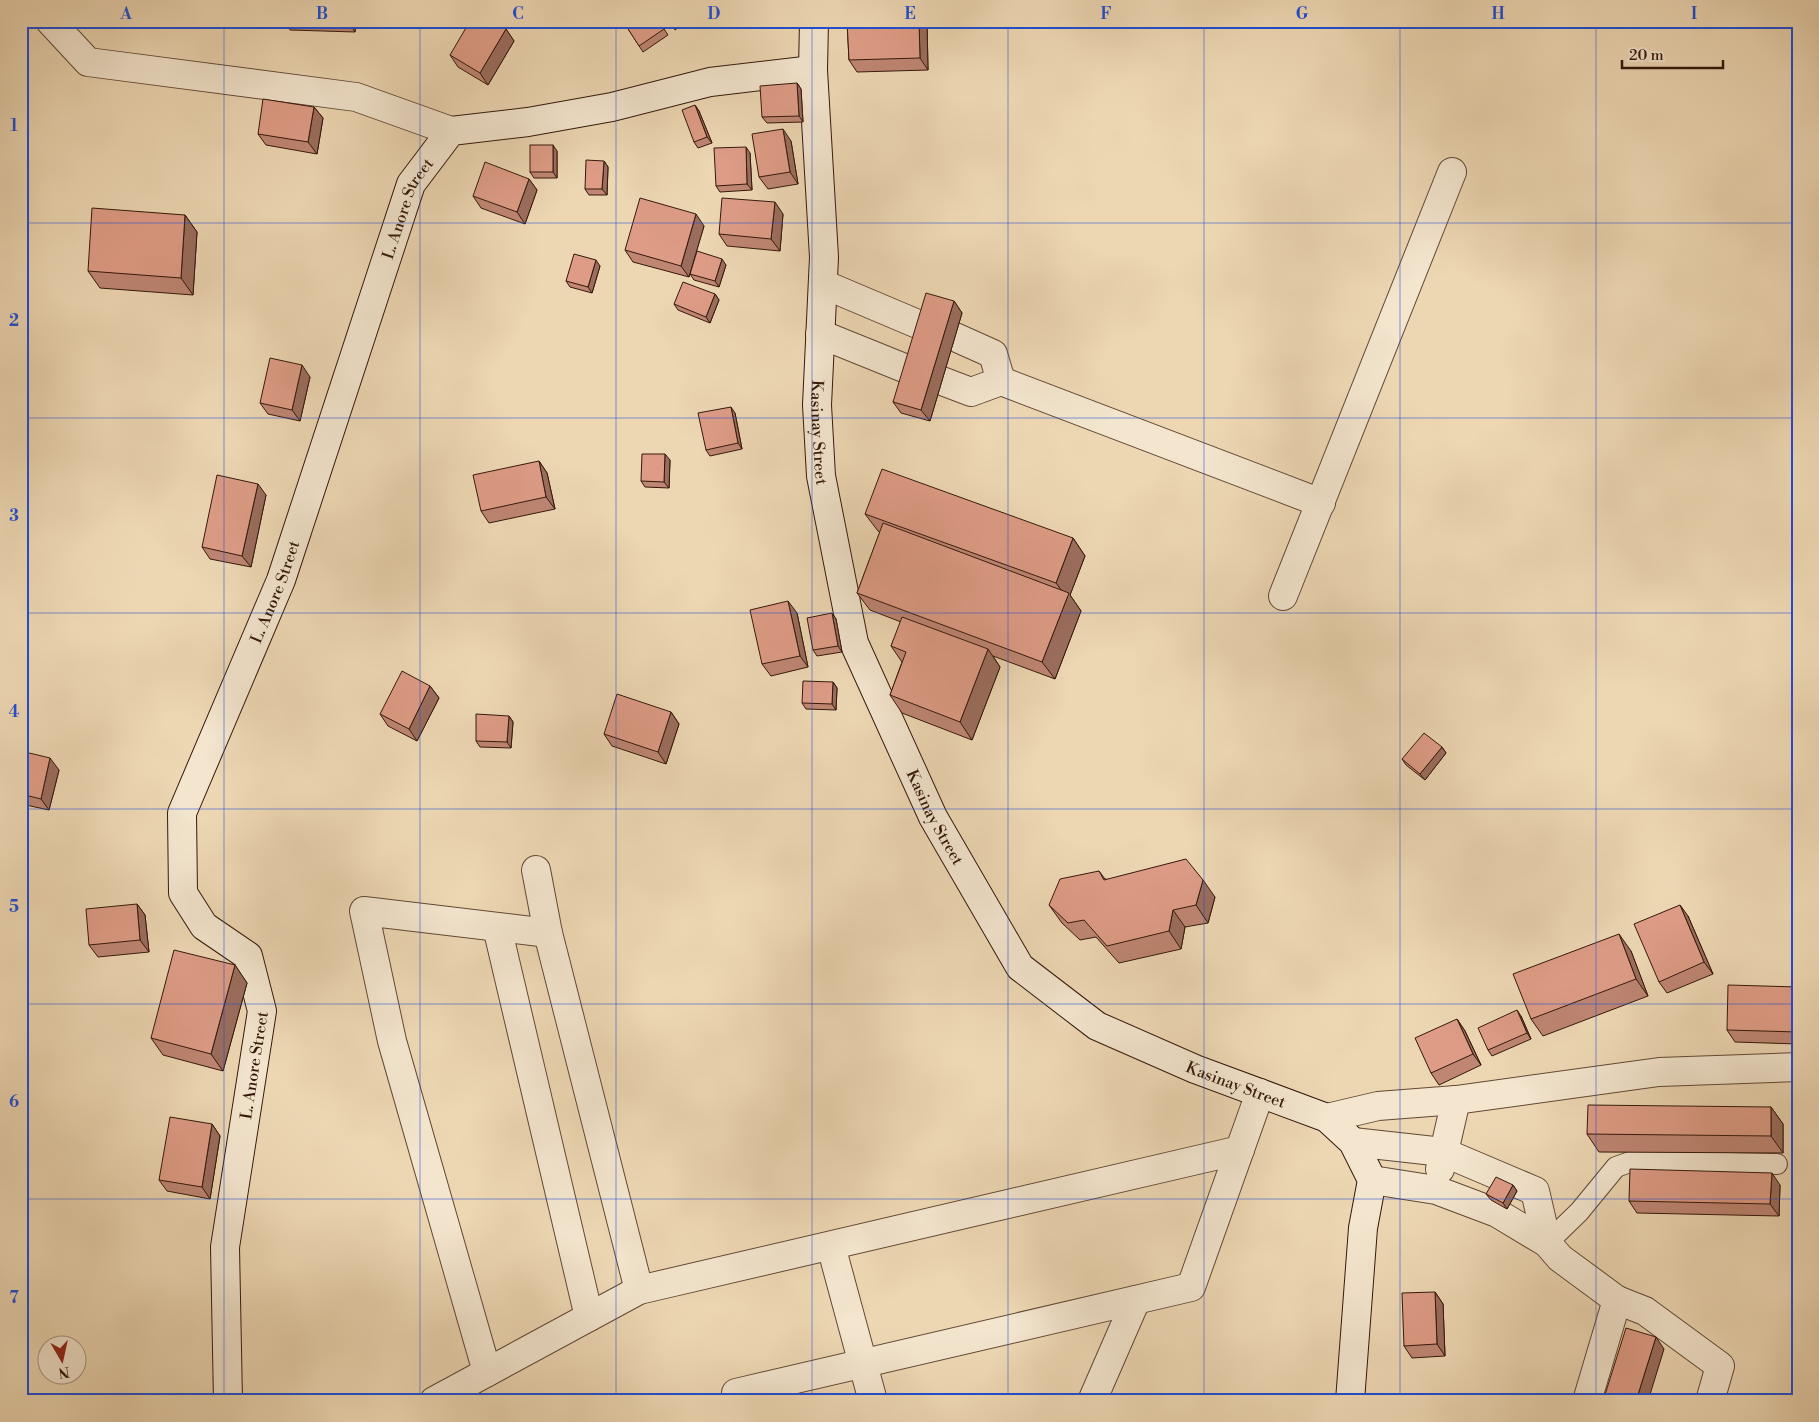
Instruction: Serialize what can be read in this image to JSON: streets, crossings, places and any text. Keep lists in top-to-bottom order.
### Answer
{
  "streets": {
    "street": ["L. Anore Street", "Kasinay Street"]
  },
  "scale_bar": "20 m",
  "north": "bottom",
  "grid": {
    "columns": [
      "A",
      "B",
      "C",
      "D",
      "E",
      "F",
      "G",
      "H",
      "I"
    ],
    "rows": [
      "1",
      "2",
      "3",
      "4",
      "5",
      "6",
      "7"
    ]
  }
}
